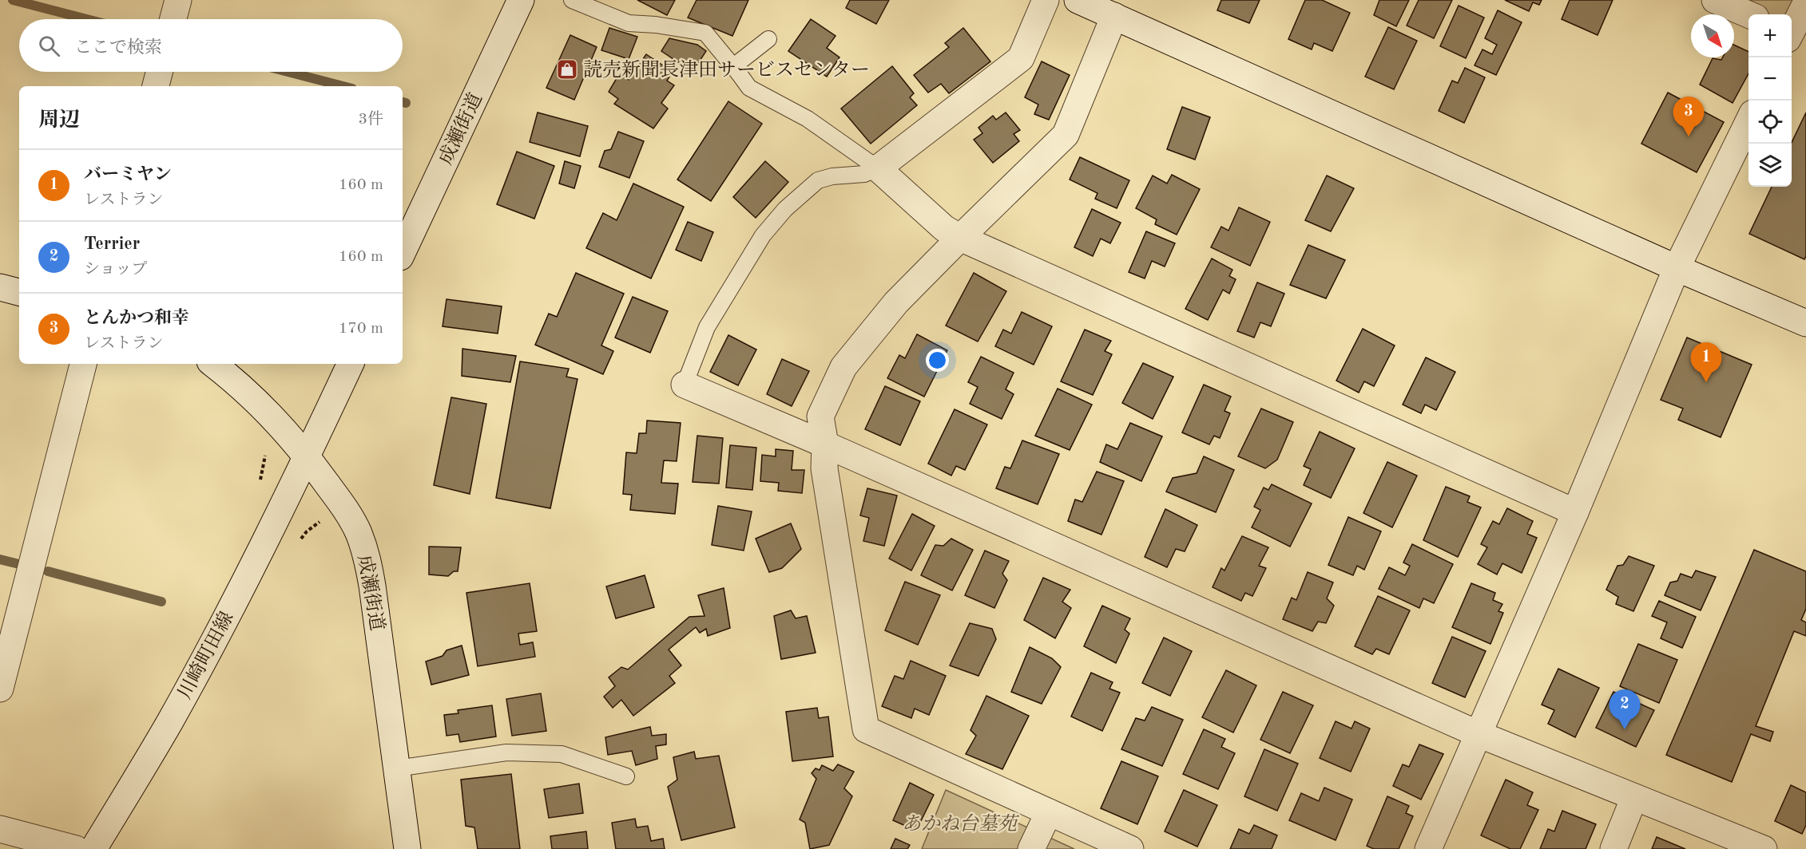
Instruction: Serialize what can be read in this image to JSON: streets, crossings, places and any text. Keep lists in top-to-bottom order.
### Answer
{
  "streets": {
    "street": ["成瀬街道", "川崎町田線"]
  },
  "crossings": [
    ["成瀬街道", "川崎町田線"]
  ],
  "parks": ["あかね台墓苑"],
  "places": {
    "shop": ["読売新聞長津田サービスセンター"]
  },
  "north": "bottom right",
  "page": {
    "map_buttons": ["+", "−"],
    "search": "ここで検索",
    "heading": ["周辺", "3件"],
    "pins": ["3", "1", "2"],
    "list": [
      {
        "mark": "1",
        "name": "バーミヤン",
        "note": "レストラン",
        "value": "160 m"
      },
      {
        "mark": "2",
        "name": "Terrier",
        "note": "ショップ",
        "value": "160 m"
      },
      {
        "mark": "3",
        "name": "とんかつ和幸",
        "note": "レストラン",
        "value": "170 m"
      }
    ]
  }
}
